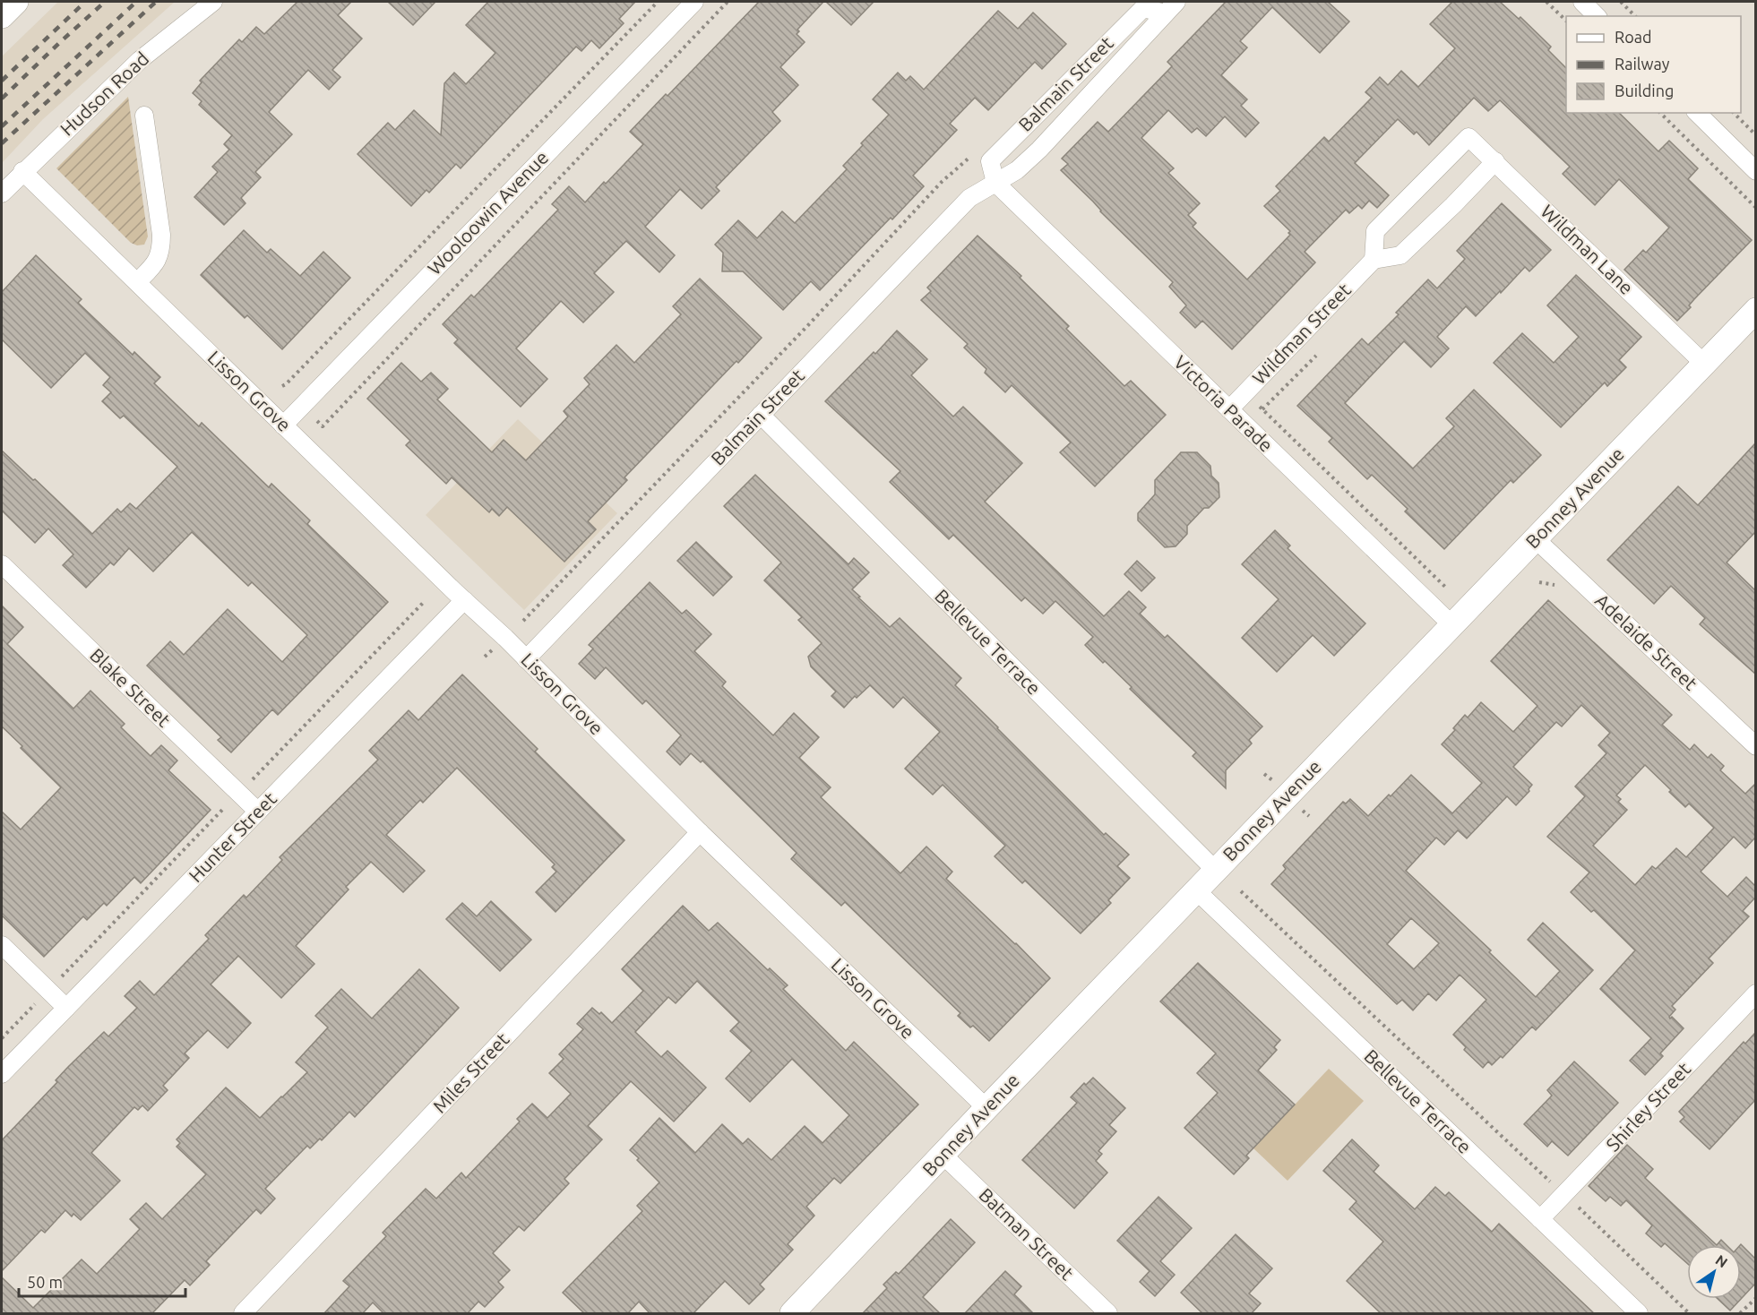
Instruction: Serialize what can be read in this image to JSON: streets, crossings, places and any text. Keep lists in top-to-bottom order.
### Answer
{
  "streets": {
    "street": [
      "Balmain Street",
      "Hudson Road",
      "Wooloowin Avenue",
      "Wildman Lane",
      "Wildman Street",
      "Lisson Grove",
      "Victoria Parade",
      "Bonney Avenue",
      "Bellevue Terrace",
      "Adelaide Street",
      "Blake Street",
      "Hunter Street",
      "Miles Street",
      "Shirley Street",
      "Batman Street"
    ]
  },
  "crossings": [
    ["Balmain Street", "Lisson Grove"],
    ["Balmain Street", "Victoria Parade"],
    ["Balmain Street", "Bellevue Terrace"],
    ["Hudson Road", "Lisson Grove"],
    ["Wooloowin Avenue", "Lisson Grove"],
    ["Wildman Lane", "Wildman Street"],
    ["Wildman Lane", "Bonney Avenue"],
    ["Wildman Street", "Victoria Parade"],
    ["Lisson Grove", "Bonney Avenue"],
    ["Lisson Grove", "Hunter Street"],
    ["Lisson Grove", "Miles Street"],
    ["Victoria Parade", "Bonney Avenue"],
    ["Bonney Avenue", "Bellevue Terrace"],
    ["Bonney Avenue", "Adelaide Street"],
    ["Bonney Avenue", "Batman Street"],
    ["Bellevue Terrace", "Shirley Street"],
    ["Blake Street", "Hunter Street"]
  ],
  "legend": ["Road", "Railway", "Building"],
  "scale_bar": "50 m",
  "north": "top right"
}
